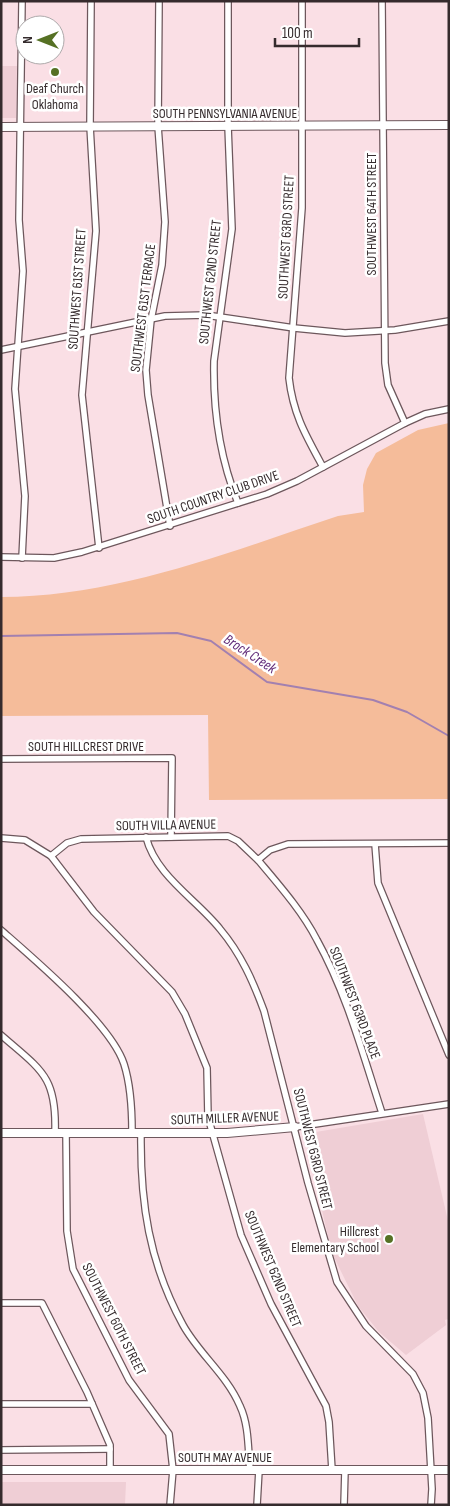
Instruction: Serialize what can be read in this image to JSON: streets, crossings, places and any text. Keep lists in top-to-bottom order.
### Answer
{
  "streets": {
    "main road": ["SOUTH PENNSYLVANIA AVENUE", "SOUTH MILLER AVENUE", "SOUTH MAY AVENUE"],
    "street": [
      "SOUTHWEST 64TH STREET",
      "SOUTHWEST 63RD STREET",
      "SOUTHWEST 62ND STREET",
      "SOUTHWEST 61ST STREET",
      "SOUTHWEST 61ST TERRACE",
      "SOUTH COUNTRY CLUB DRIVE",
      "SOUTH HILLCREST DRIVE",
      "SOUTH VILLA AVENUE",
      "SOUTHWEST 63RD PLACE",
      "SOUTHWEST 60TH STREET"
    ]
  },
  "crossings": [
    ["SOUTH PENNSYLVANIA AVENUE", "SOUTHWEST 64TH STREET"],
    ["SOUTH PENNSYLVANIA AVENUE", "SOUTHWEST 63RD STREET"],
    ["SOUTH PENNSYLVANIA AVENUE", "SOUTHWEST 62ND STREET"],
    ["SOUTH PENNSYLVANIA AVENUE", "SOUTHWEST 61ST STREET"],
    ["SOUTH PENNSYLVANIA AVENUE", "SOUTHWEST 61ST TERRACE"],
    ["SOUTHWEST 64TH STREET", "SOUTH COUNTRY CLUB DRIVE"],
    ["SOUTHWEST 63RD STREET", "SOUTH COUNTRY CLUB DRIVE"],
    ["SOUTHWEST 63RD STREET", "SOUTH VILLA AVENUE"],
    ["SOUTHWEST 63RD STREET", "SOUTH MILLER AVENUE"],
    ["SOUTHWEST 63RD STREET", "SOUTH MAY AVENUE"],
    ["SOUTHWEST 62ND STREET", "SOUTH COUNTRY CLUB DRIVE"],
    ["SOUTHWEST 62ND STREET", "SOUTH VILLA AVENUE"],
    ["SOUTHWEST 62ND STREET", "SOUTH MILLER AVENUE"],
    ["SOUTHWEST 62ND STREET", "SOUTH MAY AVENUE"],
    ["SOUTHWEST 61ST STREET", "SOUTH COUNTRY CLUB DRIVE"],
    ["SOUTHWEST 61ST TERRACE", "SOUTH COUNTRY CLUB DRIVE"],
    ["SOUTH HILLCREST DRIVE", "SOUTH VILLA AVENUE"],
    ["SOUTH VILLA AVENUE", "SOUTHWEST 63RD PLACE"],
    ["SOUTHWEST 63RD PLACE", "SOUTH MILLER AVENUE"],
    ["SOUTH MILLER AVENUE", "SOUTHWEST 60TH STREET"],
    ["SOUTHWEST 60TH STREET", "SOUTH MAY AVENUE"]
  ],
  "water": ["Brock Creek"],
  "places": ["Deaf Church Oklahoma", "Hillcrest Elementary School"],
  "scale_bar": "100 m",
  "north": "left"
}
